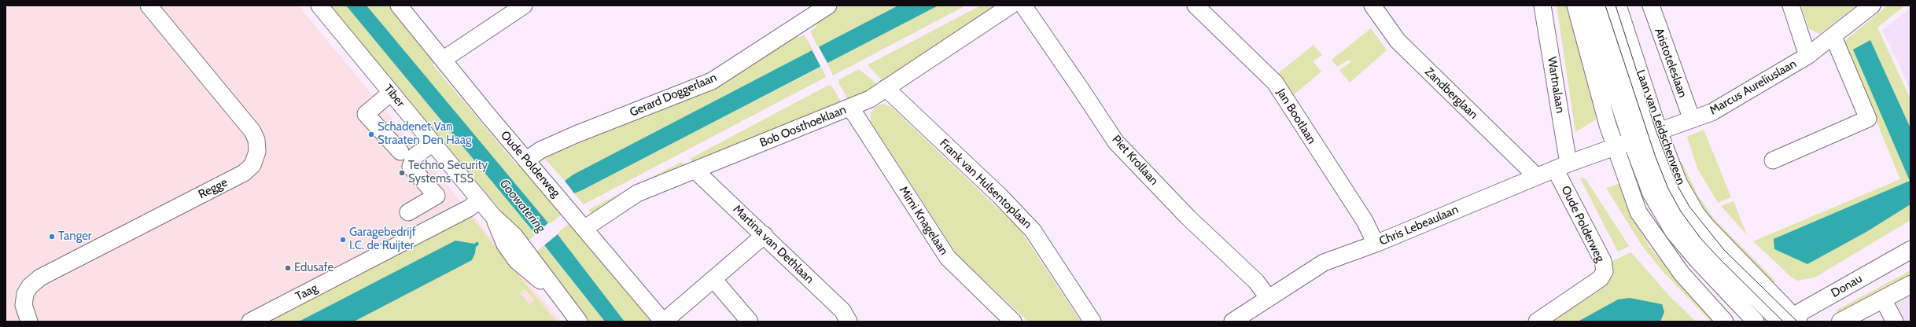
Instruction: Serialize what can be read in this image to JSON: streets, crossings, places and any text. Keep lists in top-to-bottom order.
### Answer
{
  "streets": {
    "main road": ["Donau"],
    "street": [
      "Aristoteleslaan",
      "Wartnalaan",
      "Marcus Aureliuslaan",
      "Zandberglaan",
      "Gerard Doggerlaan",
      "Tiber",
      "Jan Bootlaan",
      "Bob Oosthoeklaan",
      "Laan van Leidschenveen",
      "Piet Krollaan",
      "Oude Polderweg",
      "Frank van Hulsentoplaan",
      "Regge",
      "Mimi Knagelaan",
      "Chris Lebeaulaan",
      "Martina van Dethlaan",
      "Taag"
    ]
  },
  "crossings": [
    ["Aristoteleslaan", "Marcus Aureliuslaan"],
    ["Wartnalaan", "Oude Polderweg"],
    ["Wartnalaan", "Chris Lebeaulaan"],
    ["Marcus Aureliuslaan", "Laan van Leidschenveen"],
    ["Zandberglaan", "Chris Lebeaulaan"],
    ["Gerard Doggerlaan", "Oude Polderweg"],
    ["Tiber", "Taag"],
    ["Jan Bootlaan", "Chris Lebeaulaan"],
    ["Bob Oosthoeklaan", "Oude Polderweg"],
    ["Bob Oosthoeklaan", "Frank van Hulsentoplaan"],
    ["Bob Oosthoeklaan", "Mimi Knagelaan"],
    ["Bob Oosthoeklaan", "Martina van Dethlaan"],
    ["Laan van Leidschenveen", "Donau"],
    ["Piet Krollaan", "Chris Lebeaulaan"],
    ["Oude Polderweg", "Chris Lebeaulaan"]
  ],
  "water": ["Goowatering"],
  "places": [
    "Schadenet Van Straaten Den Haag",
    "Techno Security Systems TSS",
    "Tanger",
    "Garagebedrijf I.C. de Ruijter",
    "Edusafe"
  ]
}
